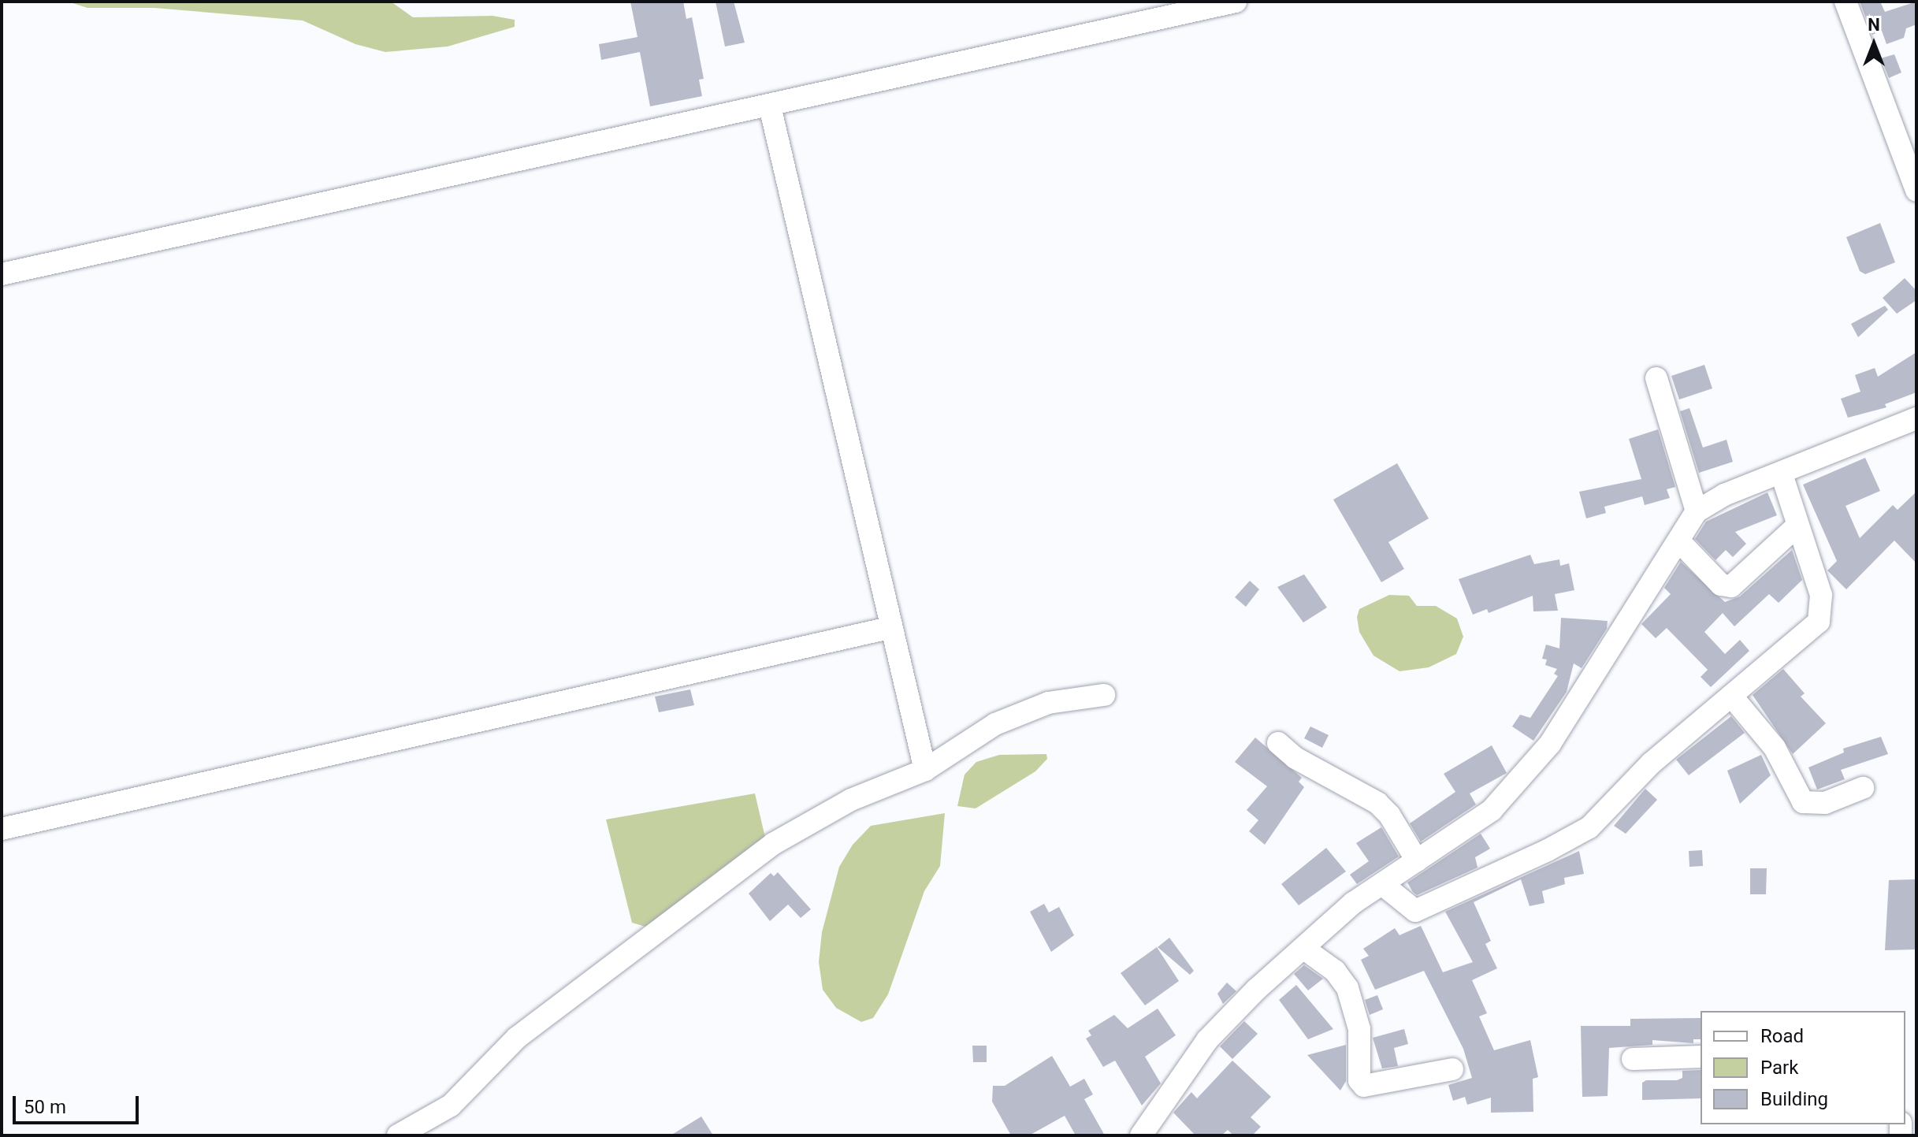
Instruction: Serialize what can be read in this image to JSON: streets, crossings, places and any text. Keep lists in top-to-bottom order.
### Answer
{
  "legend": ["Road", "Park", "Building"],
  "scale_bar": "50 m",
  "north": "top"
}
